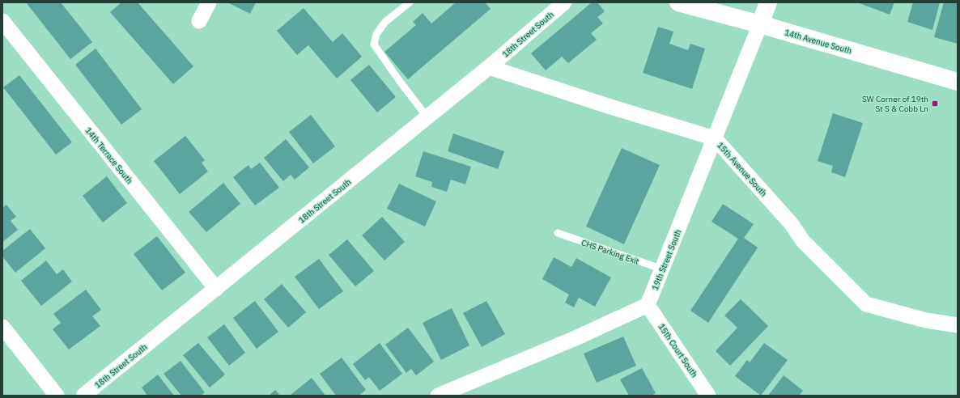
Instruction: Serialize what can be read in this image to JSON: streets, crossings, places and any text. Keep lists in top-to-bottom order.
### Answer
{
  "streets": {
    "street": [
      "18th Street South",
      "14th Avenue South",
      "14th Terrace South",
      "15th Avenue South",
      "19th Street South",
      "15th Court South"
    ],
    "lane": ["CHS Parking Exit"]
  },
  "crossings": [
    ["18th Street South", "14th Terrace South"],
    ["18th Street South", "15th Avenue South"],
    ["14th Avenue South", "19th Street South"],
    ["15th Avenue South", "19th Street South"],
    ["CHS Parking Exit", "19th Street South"],
    ["19th Street South", "15th Court South"]
  ],
  "places": {
    "transit": ["SW Corner of 19th St S & Cobb Ln"]
  }
}
